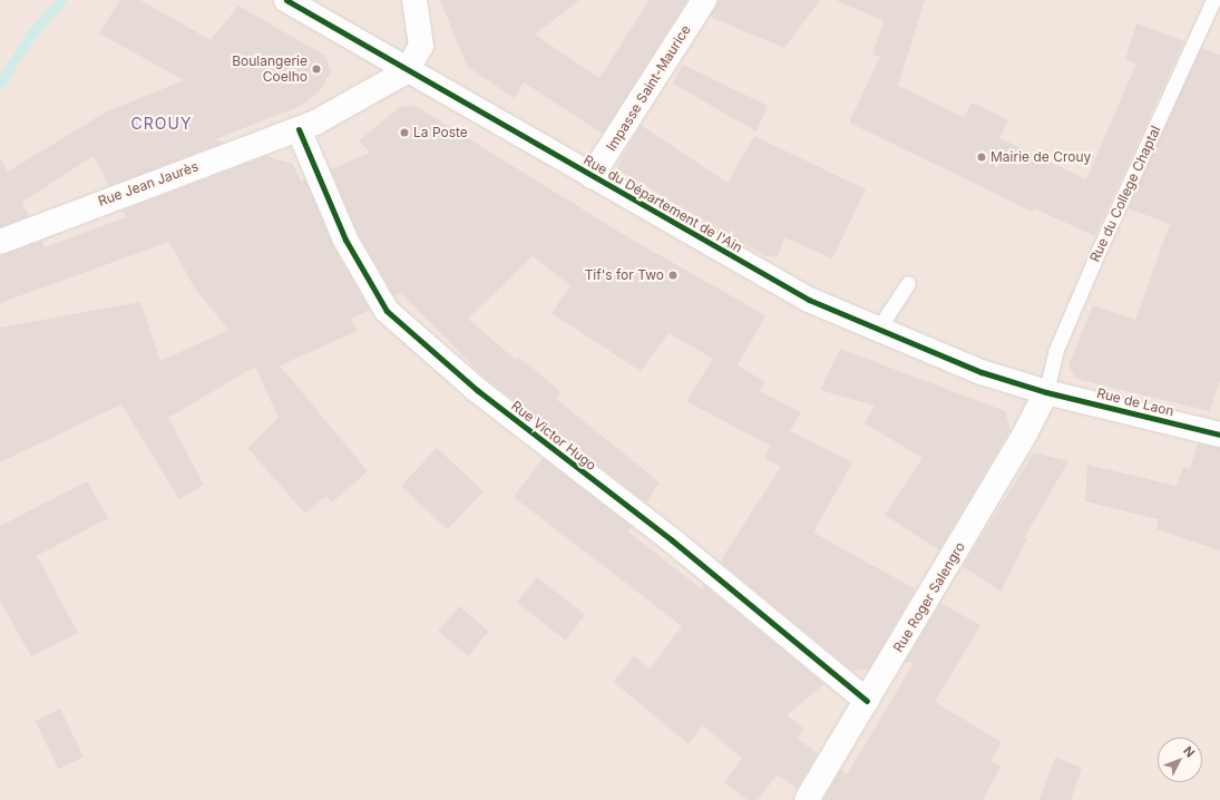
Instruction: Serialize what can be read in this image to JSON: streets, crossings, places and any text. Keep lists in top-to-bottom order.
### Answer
{
  "streets": {
    "street": [
      "Impasse Saint-Maurice",
      "Rue Jean Jaurès",
      "Rue du Département de l'Ain",
      "Rue de Laon",
      "Rue Victor Hugo",
      "Rue Roger Salengro"
    ],
    "lane": ["Rue du College Chaptal"]
  },
  "crossings": [
    ["Impasse Saint-Maurice", "Rue du Département de l'Ain"],
    ["Rue Jean Jaurès", "Rue du Département de l'Ain"],
    ["Rue Jean Jaurès", "Rue Victor Hugo"],
    ["Rue du College Chaptal", "Rue du Département de l'Ain"],
    ["Rue du College Chaptal", "Rue de Laon"],
    ["Rue du College Chaptal", "Rue Roger Salengro"],
    ["Rue du Département de l'Ain", "Rue de Laon"],
    ["Rue du Département de l'Ain", "Rue Roger Salengro"],
    ["Rue de Laon", "Rue Roger Salengro"],
    ["Rue Victor Hugo", "Rue Roger Salengro"]
  ],
  "districts": ["CROUY"],
  "places": [
    "Boulangerie Coelho",
    "La Poste",
    "Mairie de Crouy",
    "Tif's for Two"
  ],
  "north": "top right"
}
